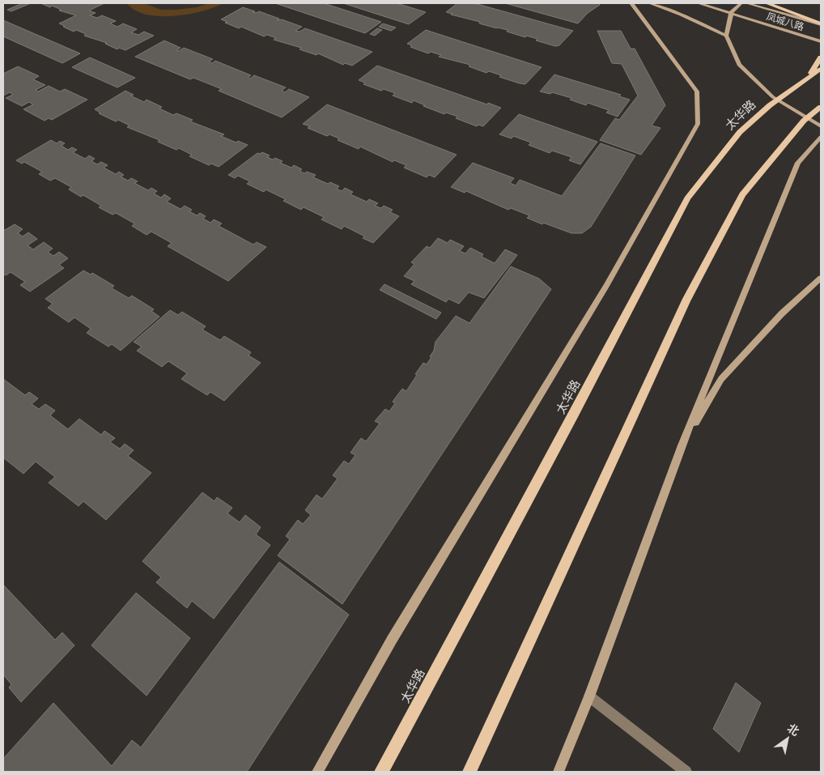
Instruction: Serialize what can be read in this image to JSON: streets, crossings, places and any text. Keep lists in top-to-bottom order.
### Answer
{
  "streets": {
    "main road": ["太华路"],
    "street": ["凤城八路"]
  },
  "north": "top right"
}
